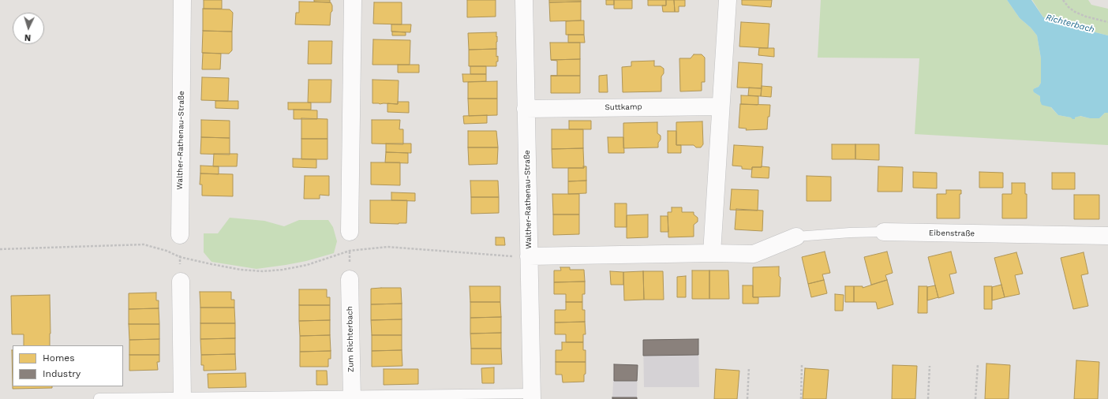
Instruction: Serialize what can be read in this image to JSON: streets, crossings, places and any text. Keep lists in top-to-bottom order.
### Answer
{
  "streets": {
    "street": [
      "Suttkamp",
      "Walther-Rathenau-Straße",
      "Eibenstraße",
      "Zum Richterbach"
    ]
  },
  "crossings": [
    ["Suttkamp", "Walther-Rathenau-Straße"]
  ],
  "water": ["Richterbach"],
  "legend": ["Homes", "Industry"],
  "north": "bottom"
}
